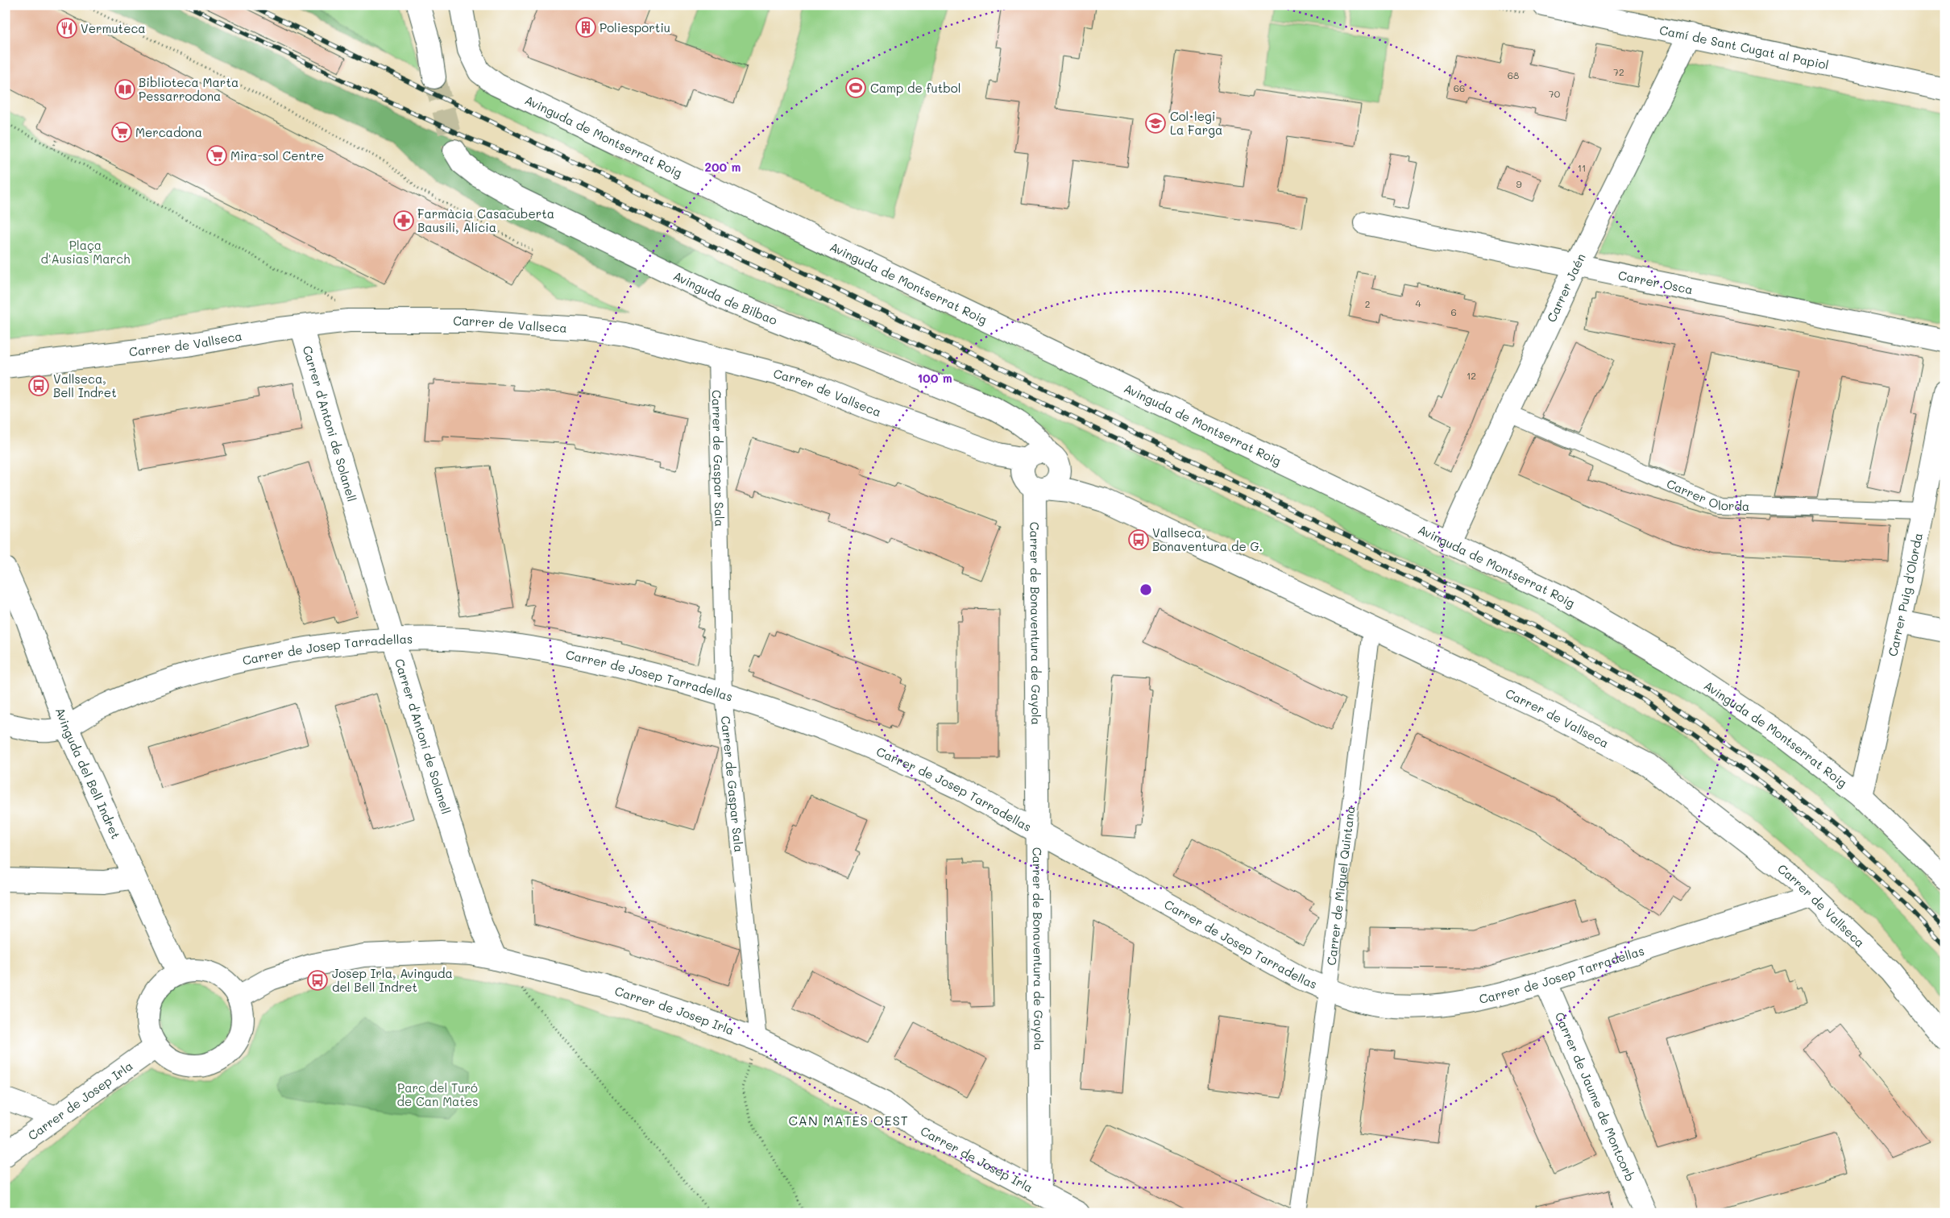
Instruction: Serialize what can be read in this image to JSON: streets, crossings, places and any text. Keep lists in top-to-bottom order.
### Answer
{
  "streets": {
    "street": [
      "Camí de Sant Cugat al Papiol",
      "Avinguda de Montserrat Roig",
      "Carrer Osca",
      "Carrer Jaén",
      "Avinguda de Bilbao",
      "Carrer de Vallseca",
      "Carrer d'Antoni de Solanell",
      "Carrer de Gaspar Sala",
      "Carrer Olorda",
      "Carrer Puig d'Olorda",
      "Carrer de Bonaventura de Gayola",
      "Carrer de Josep Tarradellas",
      "Avinguda del Bell Indret",
      "Carrer de Miquel Quintana",
      "Carrer de Josep Irla",
      "Carrer de Jaume de Montcorb"
    ]
  },
  "crossings": [
    ["Camí de Sant Cugat al Papiol", "Carrer Jaén"],
    ["Avinguda de Montserrat Roig", "Carrer Jaén"],
    ["Avinguda de Montserrat Roig", "Carrer Puig d'Olorda"],
    ["Carrer Osca", "Carrer Jaén"],
    ["Carrer Jaén", "Carrer Olorda"],
    ["Avinguda de Bilbao", "Carrer de Vallseca"],
    ["Avinguda de Bilbao", "Carrer de Bonaventura de Gayola"],
    ["Carrer de Vallseca", "Carrer d'Antoni de Solanell"],
    ["Carrer de Vallseca", "Carrer de Gaspar Sala"],
    ["Carrer de Vallseca", "Carrer de Bonaventura de Gayola"],
    ["Carrer de Vallseca", "Carrer de Josep Tarradellas"],
    ["Carrer de Vallseca", "Carrer de Miquel Quintana"],
    ["Carrer d'Antoni de Solanell", "Carrer de Josep Tarradellas"],
    ["Carrer d'Antoni de Solanell", "Carrer de Josep Irla"],
    ["Carrer de Gaspar Sala", "Carrer de Josep Tarradellas"],
    ["Carrer de Gaspar Sala", "Carrer de Josep Irla"],
    ["Carrer Olorda", "Carrer Puig d'Olorda"],
    ["Carrer de Bonaventura de Gayola", "Carrer de Josep Tarradellas"],
    ["Carrer de Bonaventura de Gayola", "Carrer de Josep Irla"],
    ["Carrer de Josep Tarradellas", "Avinguda del Bell Indret"],
    ["Carrer de Josep Tarradellas", "Carrer de Miquel Quintana"],
    ["Carrer de Josep Tarradellas", "Carrer de Jaume de Montcorb"],
    ["Avinguda del Bell Indret", "Carrer de Josep Irla"]
  ],
  "districts": ["CAN MATES OEST"],
  "parks": ["Plaça d'Ausias March", "Parc del Turó de Can Mates"],
  "places": {
    "building": ["Poliesportiu"],
    "restaurant": ["Vermuteca"],
    "sports": ["Camp de futbol"],
    "library": ["Biblioteca Marta Pessarrodona"],
    "school or university": ["Col·legi La Farga"],
    "supermarket": ["Mercadona", "Mira-sol Centre"],
    "pharmacy": ["Farmàcia Casacuberta Bausili, Alícia"],
    "bus stop": ["Vallseca, Bell Indret", "Vallseca, Bonaventura de G.", "Josep Irla, Avinguda del Bell Indret"]
  },
  "house_numbers": [
    "72",
    "68",
    "66",
    "70",
    "11",
    "9",
    "4",
    "2",
    "6",
    "12"
  ],
  "rings": ["200 m", "100 m"]
}
